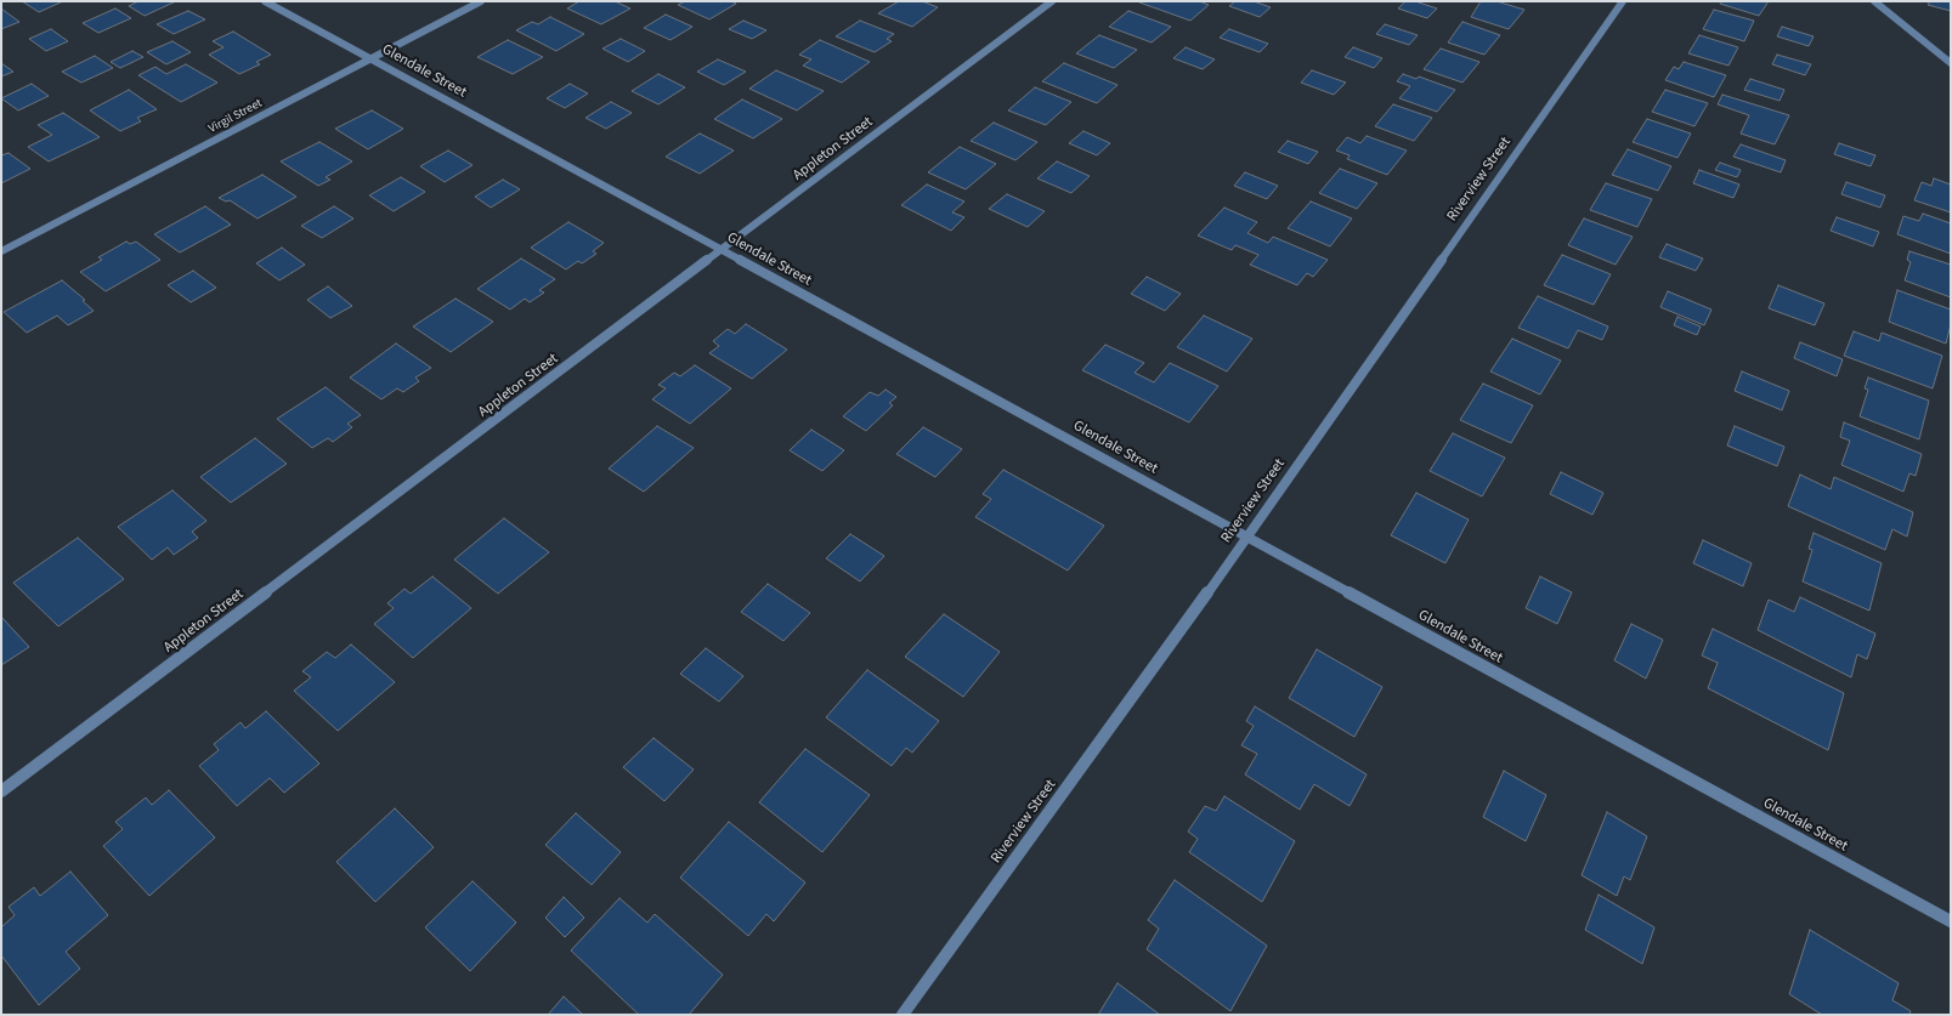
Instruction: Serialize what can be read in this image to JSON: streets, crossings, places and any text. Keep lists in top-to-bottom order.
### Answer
{
  "streets": {
    "street": [
      "Glendale Street",
      "Virgil Street",
      "Appleton Street",
      "Riverview Street"
    ]
  },
  "crossings": [
    ["Glendale Street", "Virgil Street"],
    ["Glendale Street", "Appleton Street"],
    ["Glendale Street", "Riverview Street"]
  ]
}
